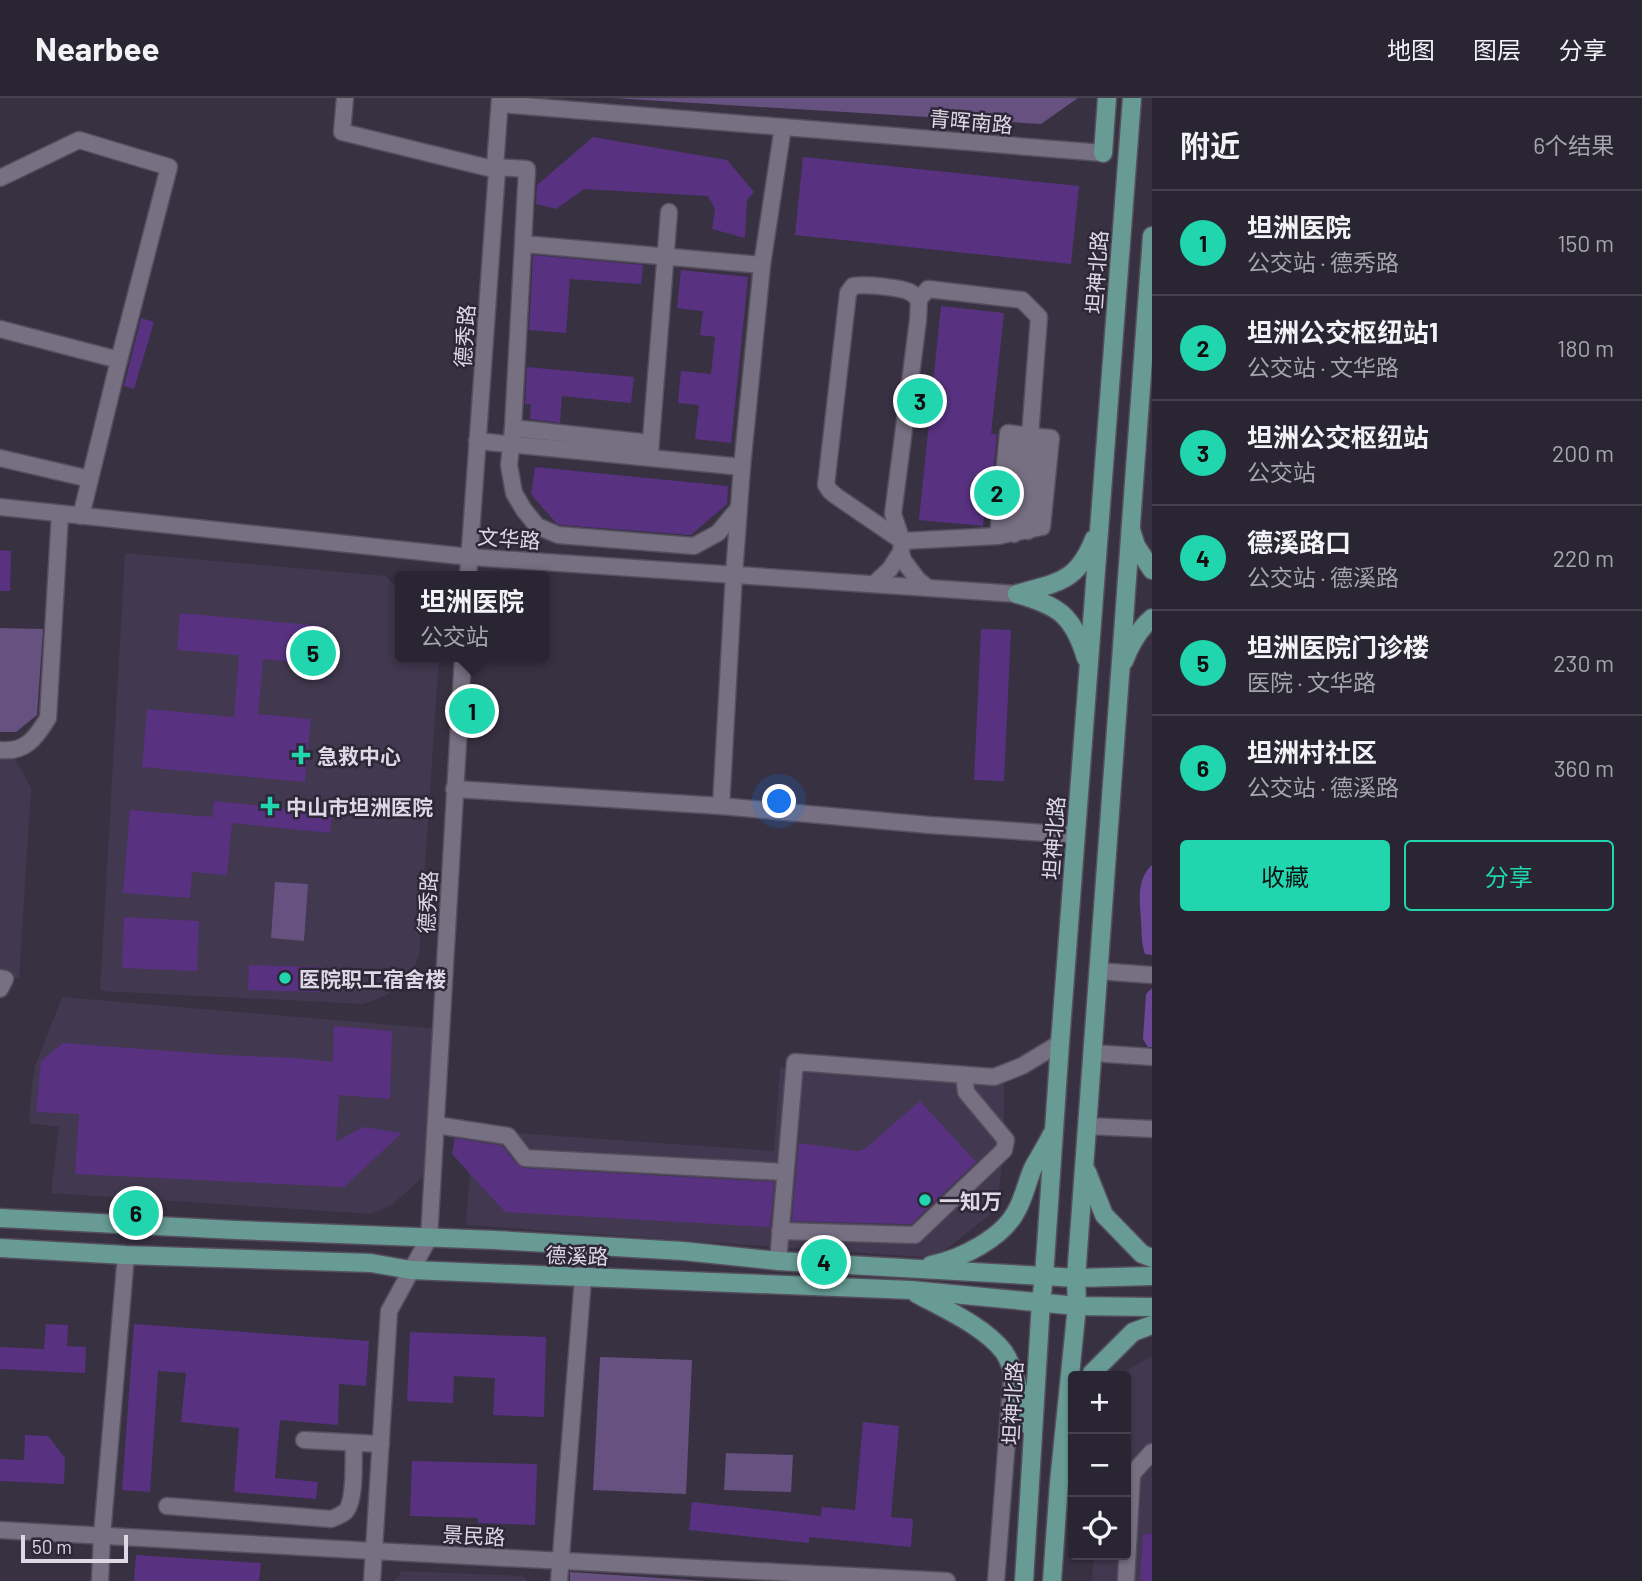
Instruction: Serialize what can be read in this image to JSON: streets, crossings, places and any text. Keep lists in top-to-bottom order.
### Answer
{
  "streets": {
    "main road": ["坦神北路", "德溪路"],
    "street": [
      "青晖南路",
      "德秀路",
      "文华路",
      "景民路"
    ]
  },
  "crossings": [
    ["青晖南路", "德秀路"],
    ["坦神北路", "德溪路"],
    ["德秀路", "文华路"],
    ["德秀路", "德溪路"],
    ["德秀路", "景民路"]
  ],
  "places": {
    "health": ["急救中心", "中山市坦洲医院"],
    "other": ["医院职工宿舍楼", "一知万"]
  },
  "scale_bar": "50 m",
  "page": {
    "header": "Nearbee",
    "nav": ["地图", "图层", "分享"],
    "heading": ["附近", "6个结果"],
    "list": [
      {
        "mark": "1",
        "name": "坦洲医院",
        "note": "公交站 · 德秀路",
        "value": "150 m"
      },
      {
        "mark": "2",
        "name": "坦洲公交枢纽站1",
        "note": "公交站 · 文华路",
        "value": "180 m"
      },
      {
        "mark": "3",
        "name": "坦洲公交枢纽站",
        "note": "公交站",
        "value": "200 m"
      },
      {
        "mark": "4",
        "name": "德溪路口",
        "note": "公交站 · 德溪路",
        "value": "220 m"
      },
      {
        "mark": "5",
        "name": "坦洲医院门诊楼",
        "note": "医院 · 文华路",
        "value": "230 m"
      },
      {
        "mark": "6",
        "name": "坦洲村社区",
        "note": "公交站 · 德溪路",
        "value": "360 m"
      }
    ],
    "pins": [
      "3",
      "2",
      "5",
      "1",
      "6",
      "4"
    ],
    "popup": ["坦洲医院", "公交站"],
    "buttons": ["收藏", "分享"],
    "map_buttons": ["+", "−"],
    "scale": "50 m"
  }
}
